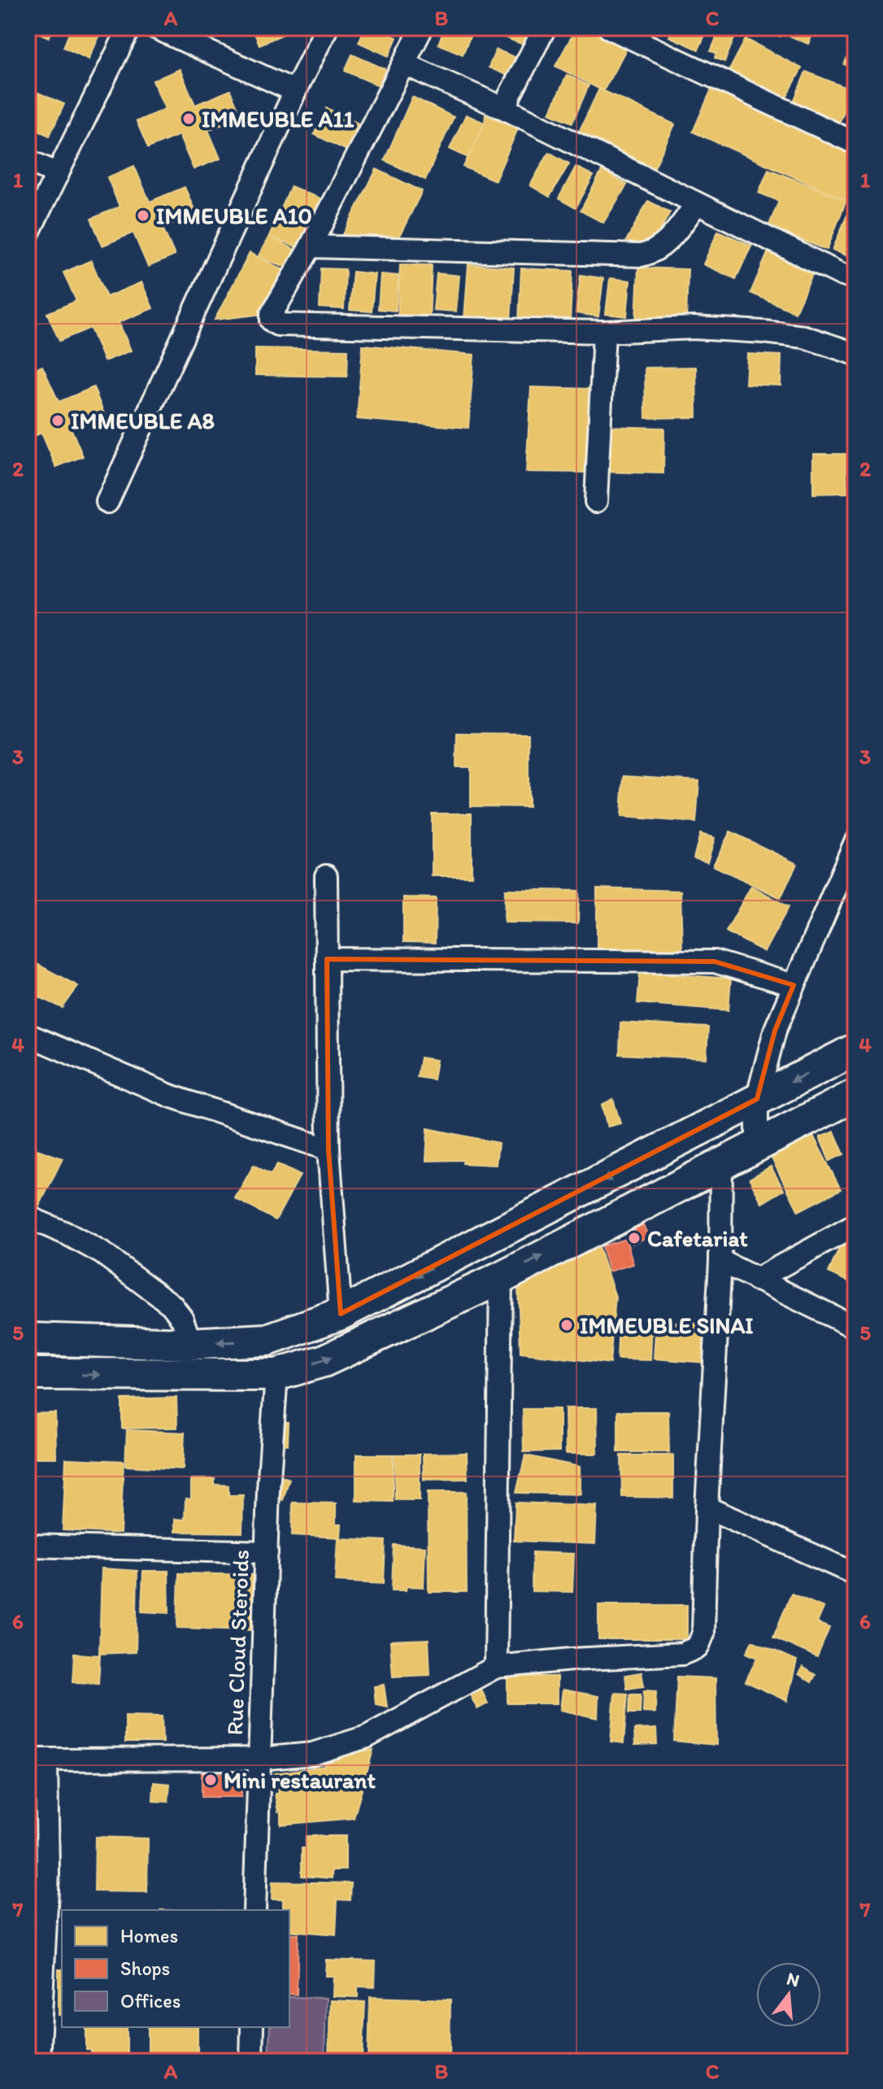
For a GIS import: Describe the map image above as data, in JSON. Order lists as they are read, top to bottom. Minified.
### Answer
{"streets":{"street":["Rue Cloud Steroids"]},"places":["IMMEUBLE A11","IMMEUBLE A10","IMMEUBLE A8","Cafetariat","IMMEUBLE SINAI","Mini restaurant"],"legend":["Homes","Shops","Offices"],"north":"top","grid":{"columns":["A","B","C"],"rows":["1","2","3","4","5","6","7"]}}
